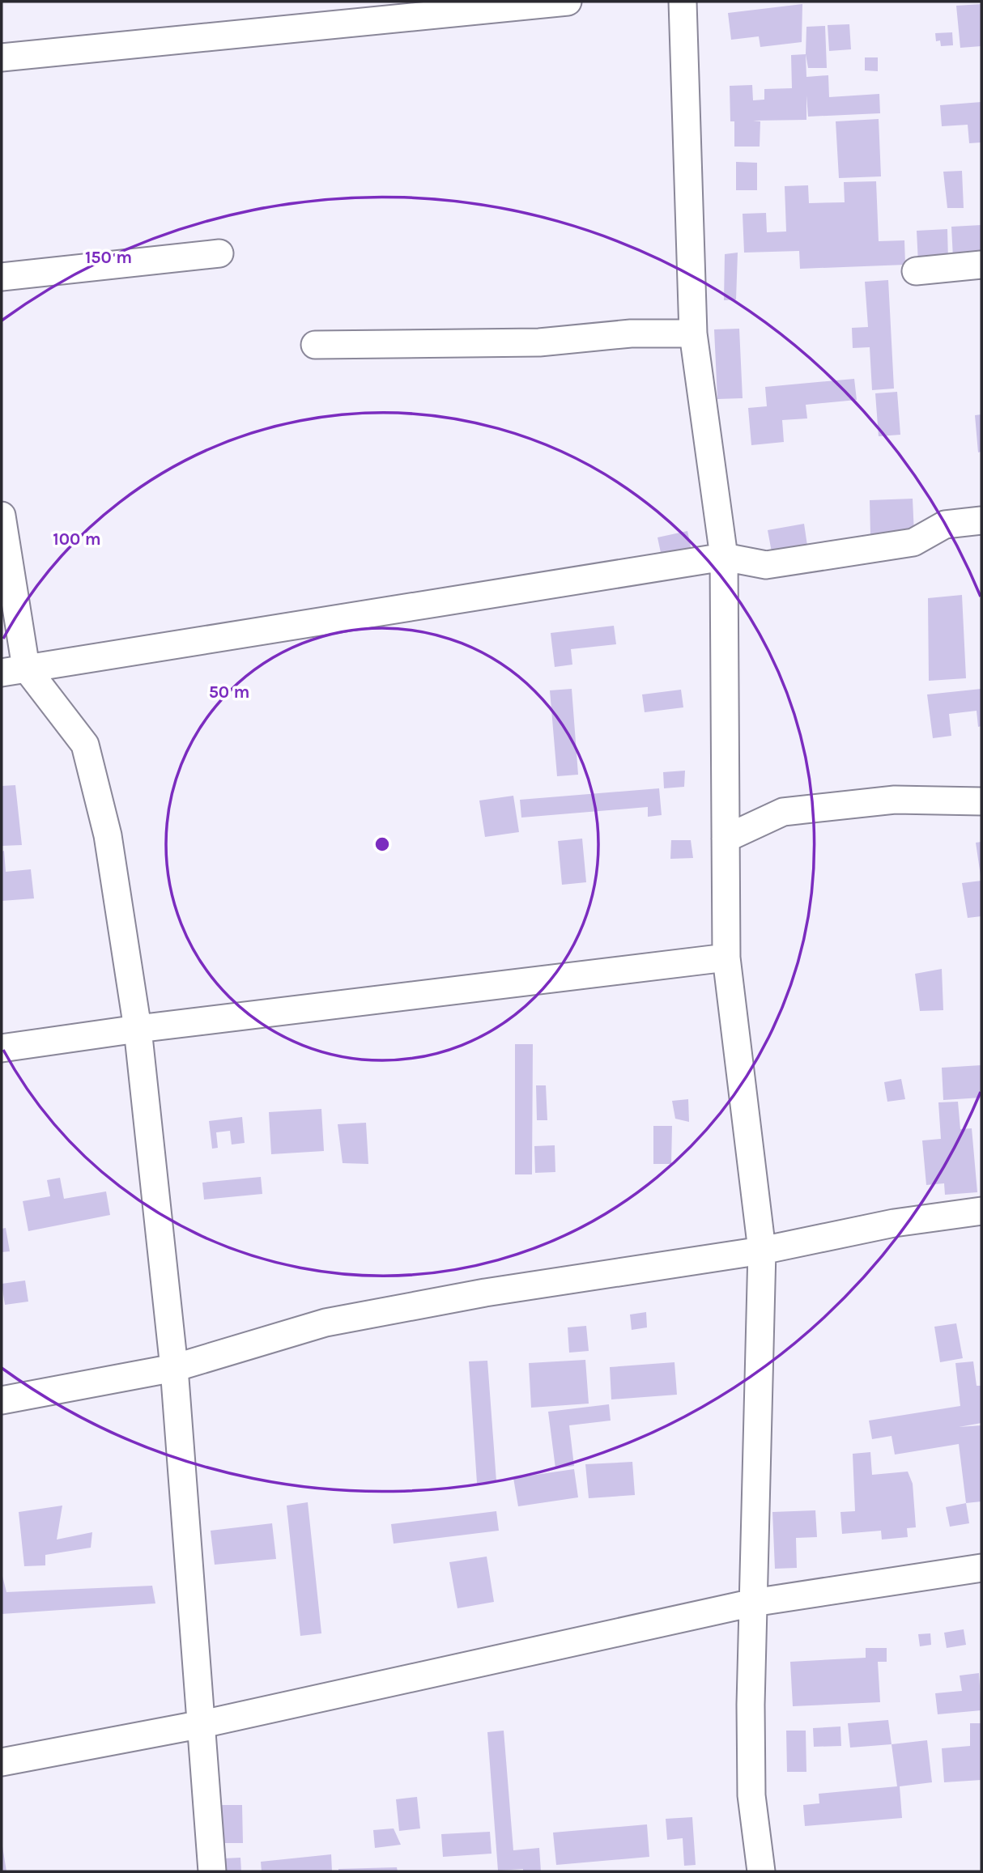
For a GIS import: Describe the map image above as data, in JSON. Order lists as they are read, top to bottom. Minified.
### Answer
{"rings":["150 m","100 m","50 m"]}
